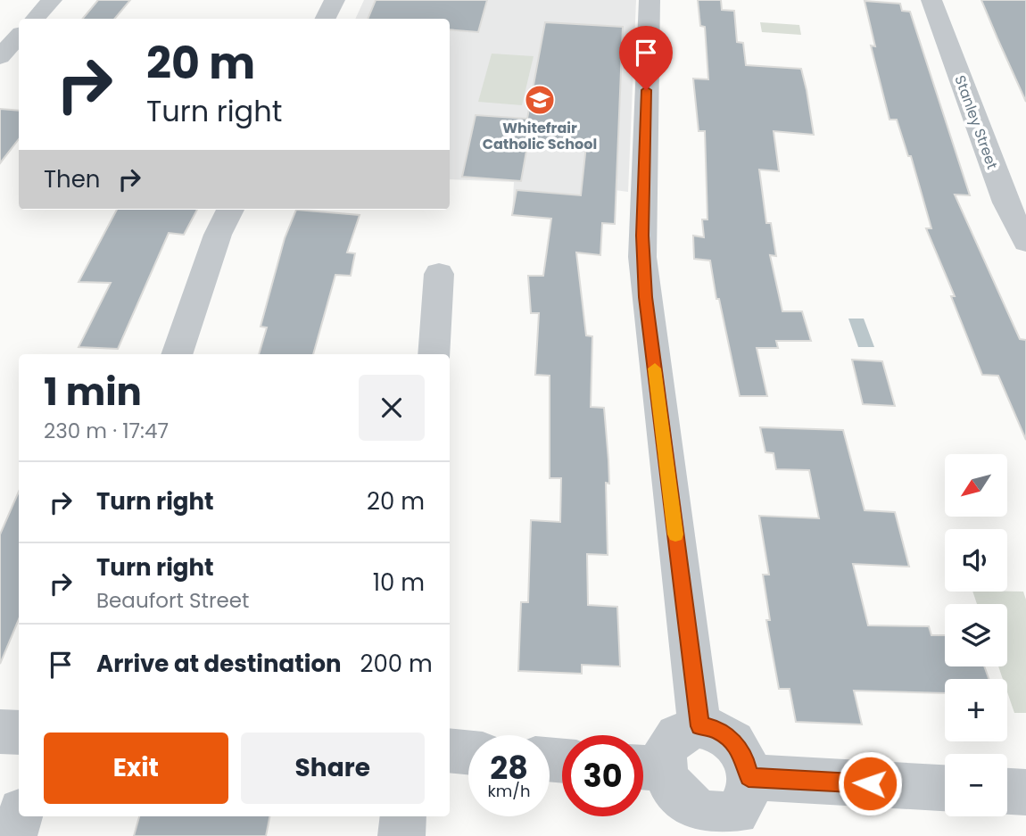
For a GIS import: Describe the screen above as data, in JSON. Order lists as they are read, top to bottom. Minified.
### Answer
{"streets":{"street":["Stanley Street"]},"places":{"school or university":["Whitefrair Catholic School"]},"north":"bottom left","page":{"turn":["20 m","Turn right"],"then":"Then","heading":["1 min","230 m · 17:47"],"map_buttons":["+","−"],"list":[{"name":"Turn right","value":"20 m"},{"name":"Turn right","note":"Beaufort Street","value":"10 m"},{"name":"Arrive at destination","value":"200 m"}],"buttons":["Exit","Share"],"speed":"28 km/h","limit":"30"}}
